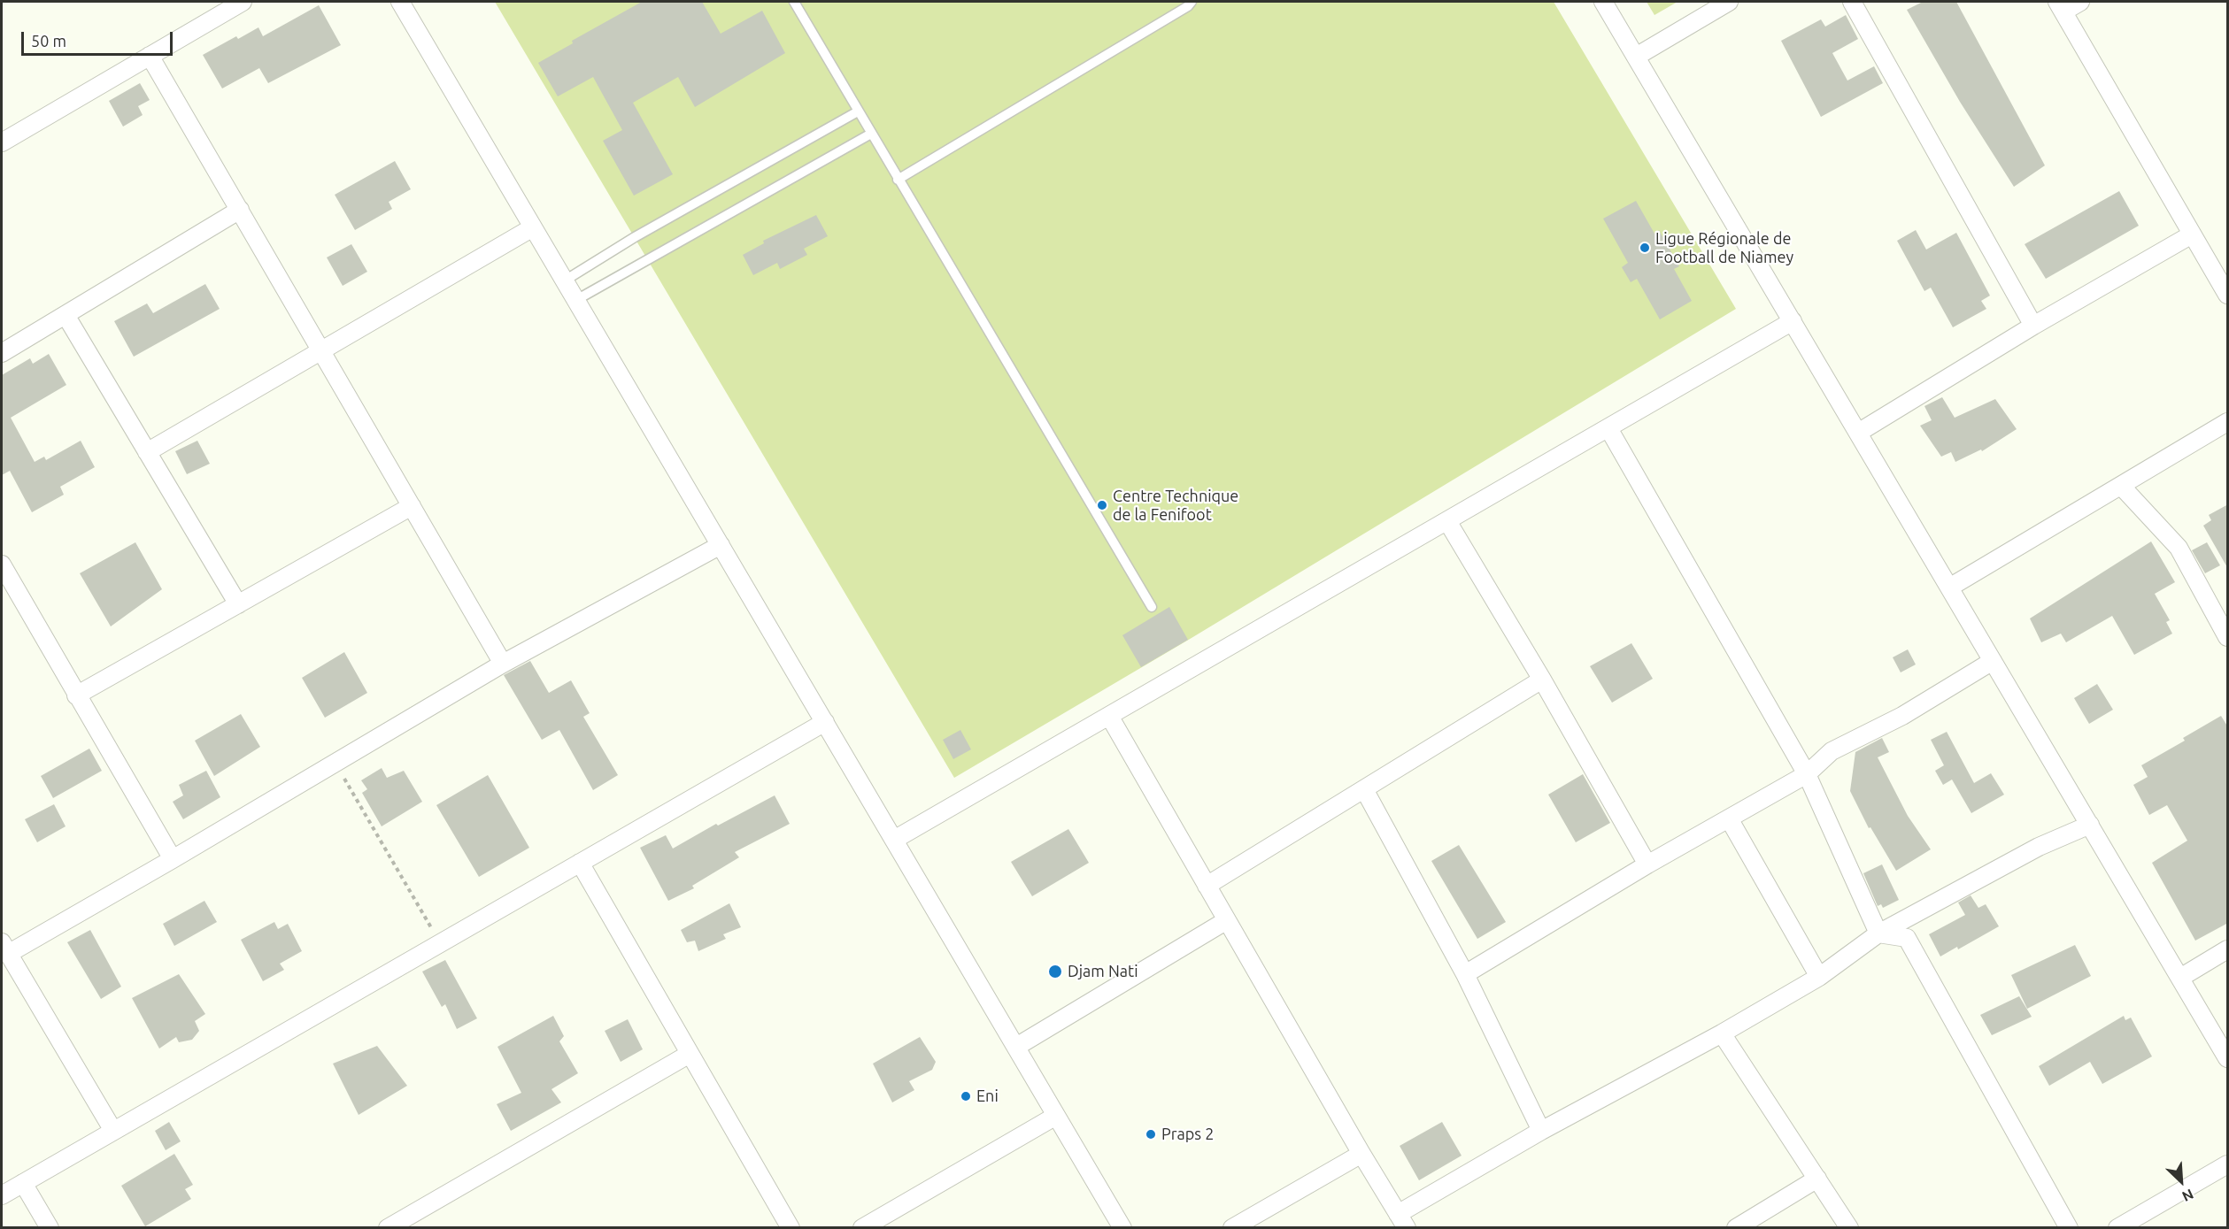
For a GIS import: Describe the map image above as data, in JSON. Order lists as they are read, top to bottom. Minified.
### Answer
{"places":["Ligue Régionale de Football de Niamey","Centre Technique de la Fenifoot","Djam Nati","Eni","Praps 2"],"scale_bar":"50 m","north":"bottom right"}
